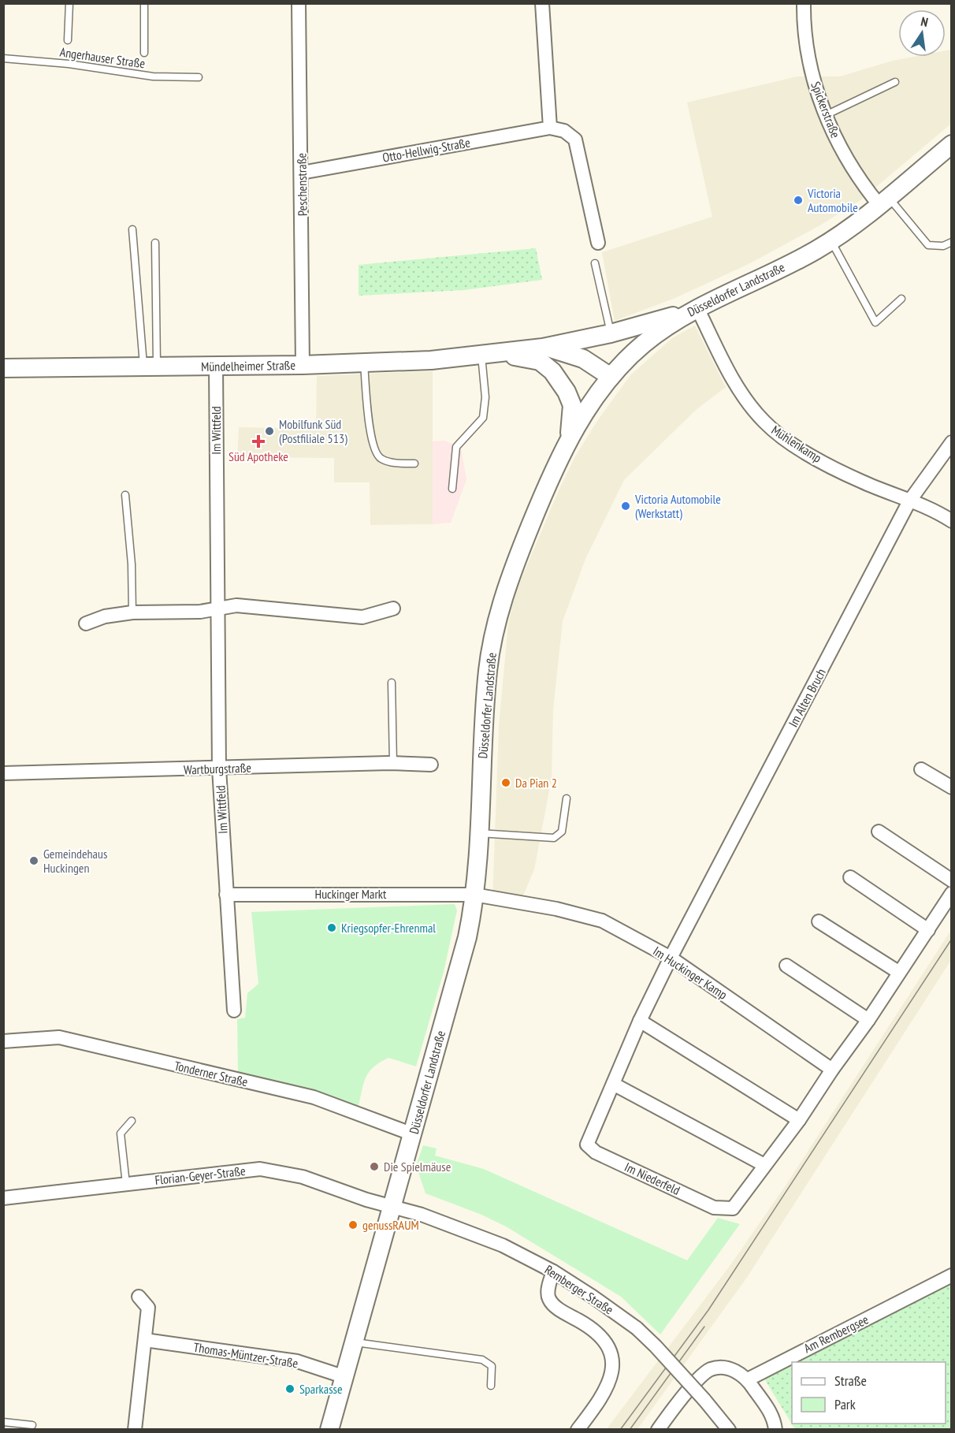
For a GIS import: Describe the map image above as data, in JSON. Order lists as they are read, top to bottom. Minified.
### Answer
{"streets":{"main road":["Düsseldorfer Landstraße","Mündelheimer Straße"],"street":["Spickerstraße","Otto-Hellwig-Straße","Peschenstraße","Im Wittfeld","Mühlenkamp","Im Alten Bruch","Wartburgstraße","Huckinger Markt","Im Huckinger Kamp","Tonderner Straße","Florian-Geyer-Straße","Im Niederfeld","Remberger Straße","Am Rembergsee","Thomas-Müntzer-Straße"],"lane":["Angerhauser Straße"]},"crossings":[["Spickerstraße","Düsseldorfer Landstraße"],["Otto-Hellwig-Straße","Peschenstraße"],["Peschenstraße","Mündelheimer Straße"],["Düsseldorfer Landstraße","Mündelheimer Straße"],["Düsseldorfer Landstraße","Mühlenkamp"],["Düsseldorfer Landstraße","Huckinger Markt"],["Düsseldorfer Landstraße","Im Huckinger Kamp"],["Düsseldorfer Landstraße","Tonderner Straße"],["Düsseldorfer Landstraße","Florian-Geyer-Straße"],["Düsseldorfer Landstraße","Remberger Straße"],["Düsseldorfer Landstraße","Thomas-Müntzer-Straße"],["Mündelheimer Straße","Im Wittfeld"],["Mündelheimer Straße","Mühlenkamp"],["Im Wittfeld","Wartburgstraße"],["Im Wittfeld","Huckinger Markt"],["Mühlenkamp","Im Alten Bruch"],["Im Alten Bruch","Im Huckinger Kamp"],["Im Alten Bruch","Im Niederfeld"],["Huckinger Markt","Im Huckinger Kamp"],["Im Huckinger Kamp","Im Niederfeld"],["Florian-Geyer-Straße","Remberger Straße"]],"places":{"other":["Victoria Automobile","Mobilfunk Süd (Postfiliale 513)","Victoria Automobile (Werkstatt)","Da Pian 2","Gemeindehaus Huckingen","Kriegsopfer-Ehrenmal","Die Spielmäuse","genussRAUM","Sparkasse"],"health":["Süd Apotheke"]},"legend":["Straße","Park"],"north":"top"}
